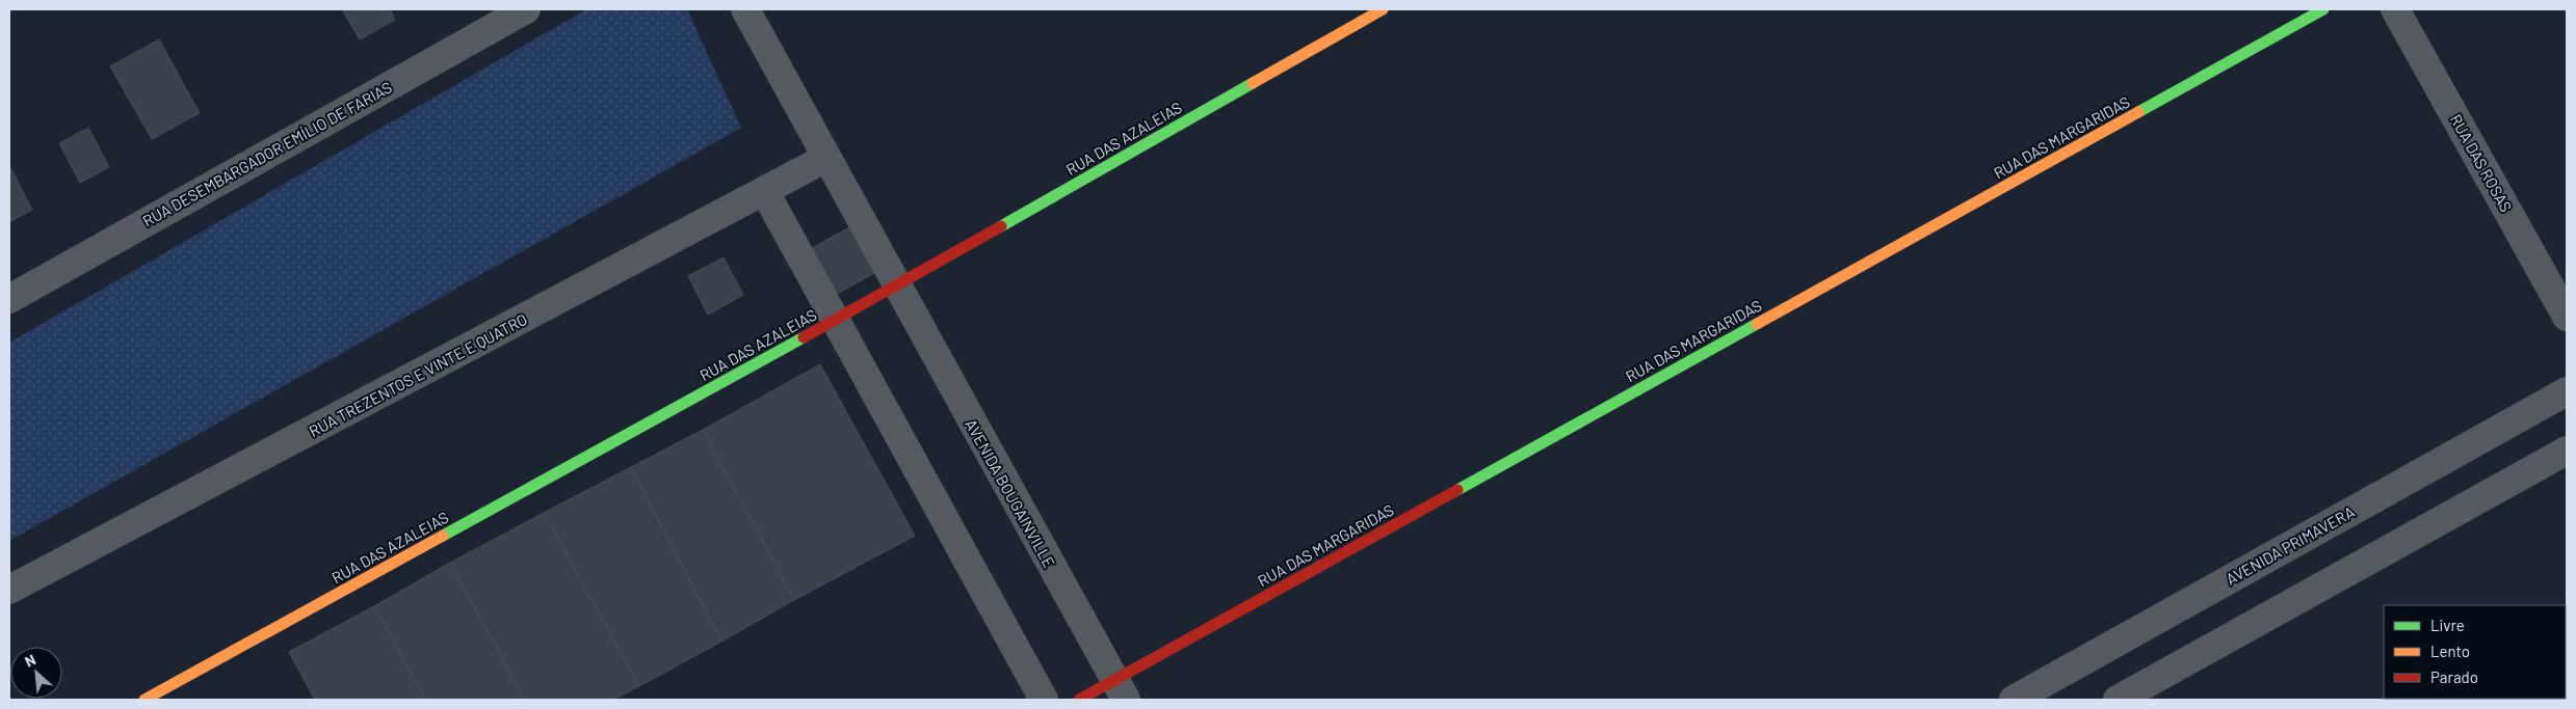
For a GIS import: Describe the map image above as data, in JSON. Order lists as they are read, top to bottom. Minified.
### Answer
{"streets":{"street":["RUA DAS MARGARIDAS","RUA DAS AZALEIAS","RUA DESEMBARGADOR EMÍLIO DE FARIAS","RUA DAS ROSAS","RUA TREZENTOS E VINTE E QUATRO","AVENIDA BOUGAINVILLE","AVENIDA PRIMAVERA"]},"crossings":[["RUA DAS MARGARIDAS","AVENIDA BOUGAINVILLE"],["RUA DAS AZALEIAS","AVENIDA BOUGAINVILLE"],["RUA TREZENTOS E VINTE E QUATRO","AVENIDA BOUGAINVILLE"]],"legend":["Livre","Lento","Parado"],"north":"top left"}
